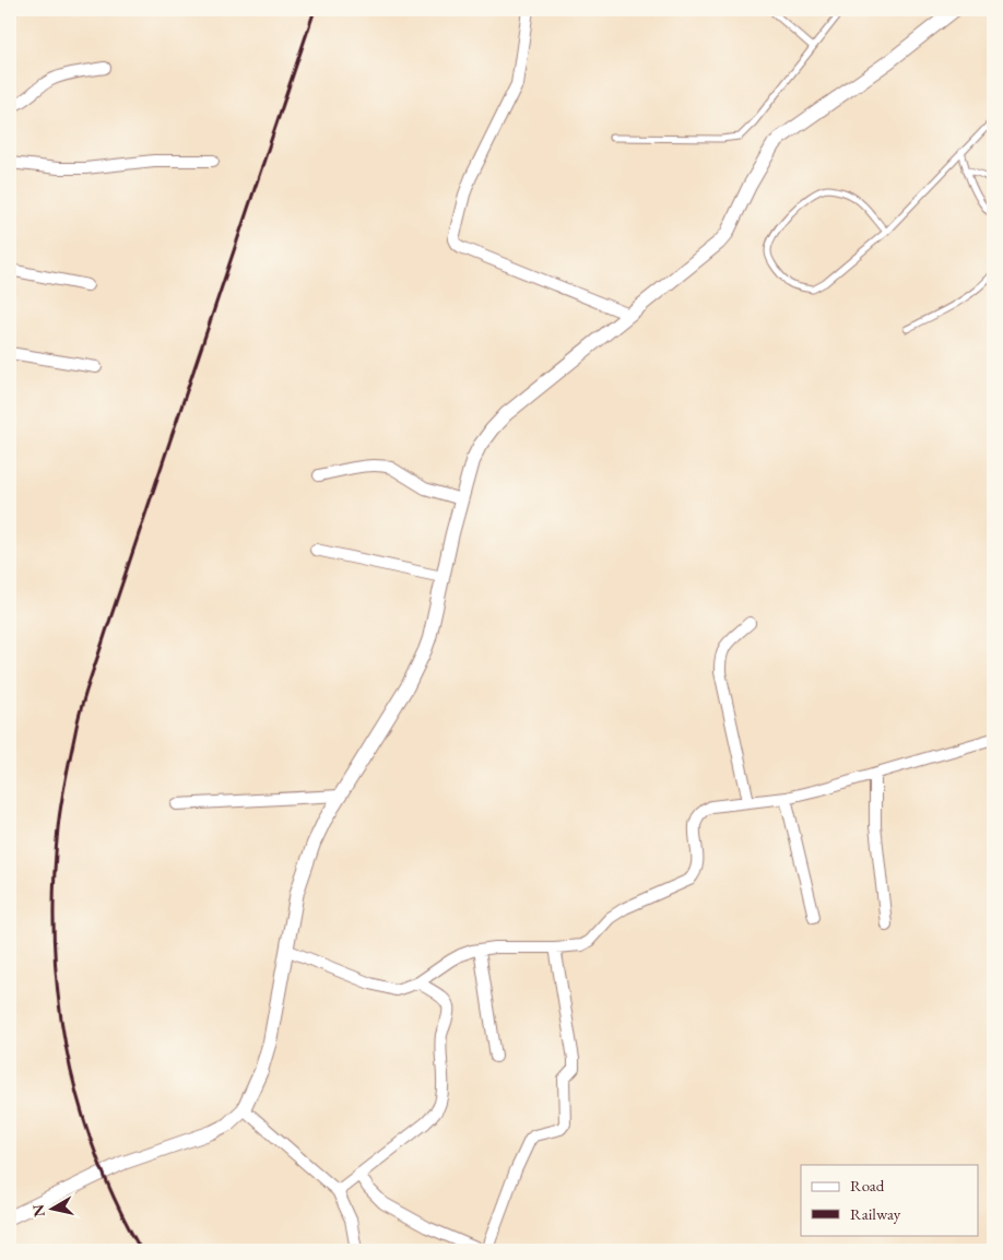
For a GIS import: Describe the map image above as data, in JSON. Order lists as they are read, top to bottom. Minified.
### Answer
{"legend":["Road","Railway"],"north":"left"}
